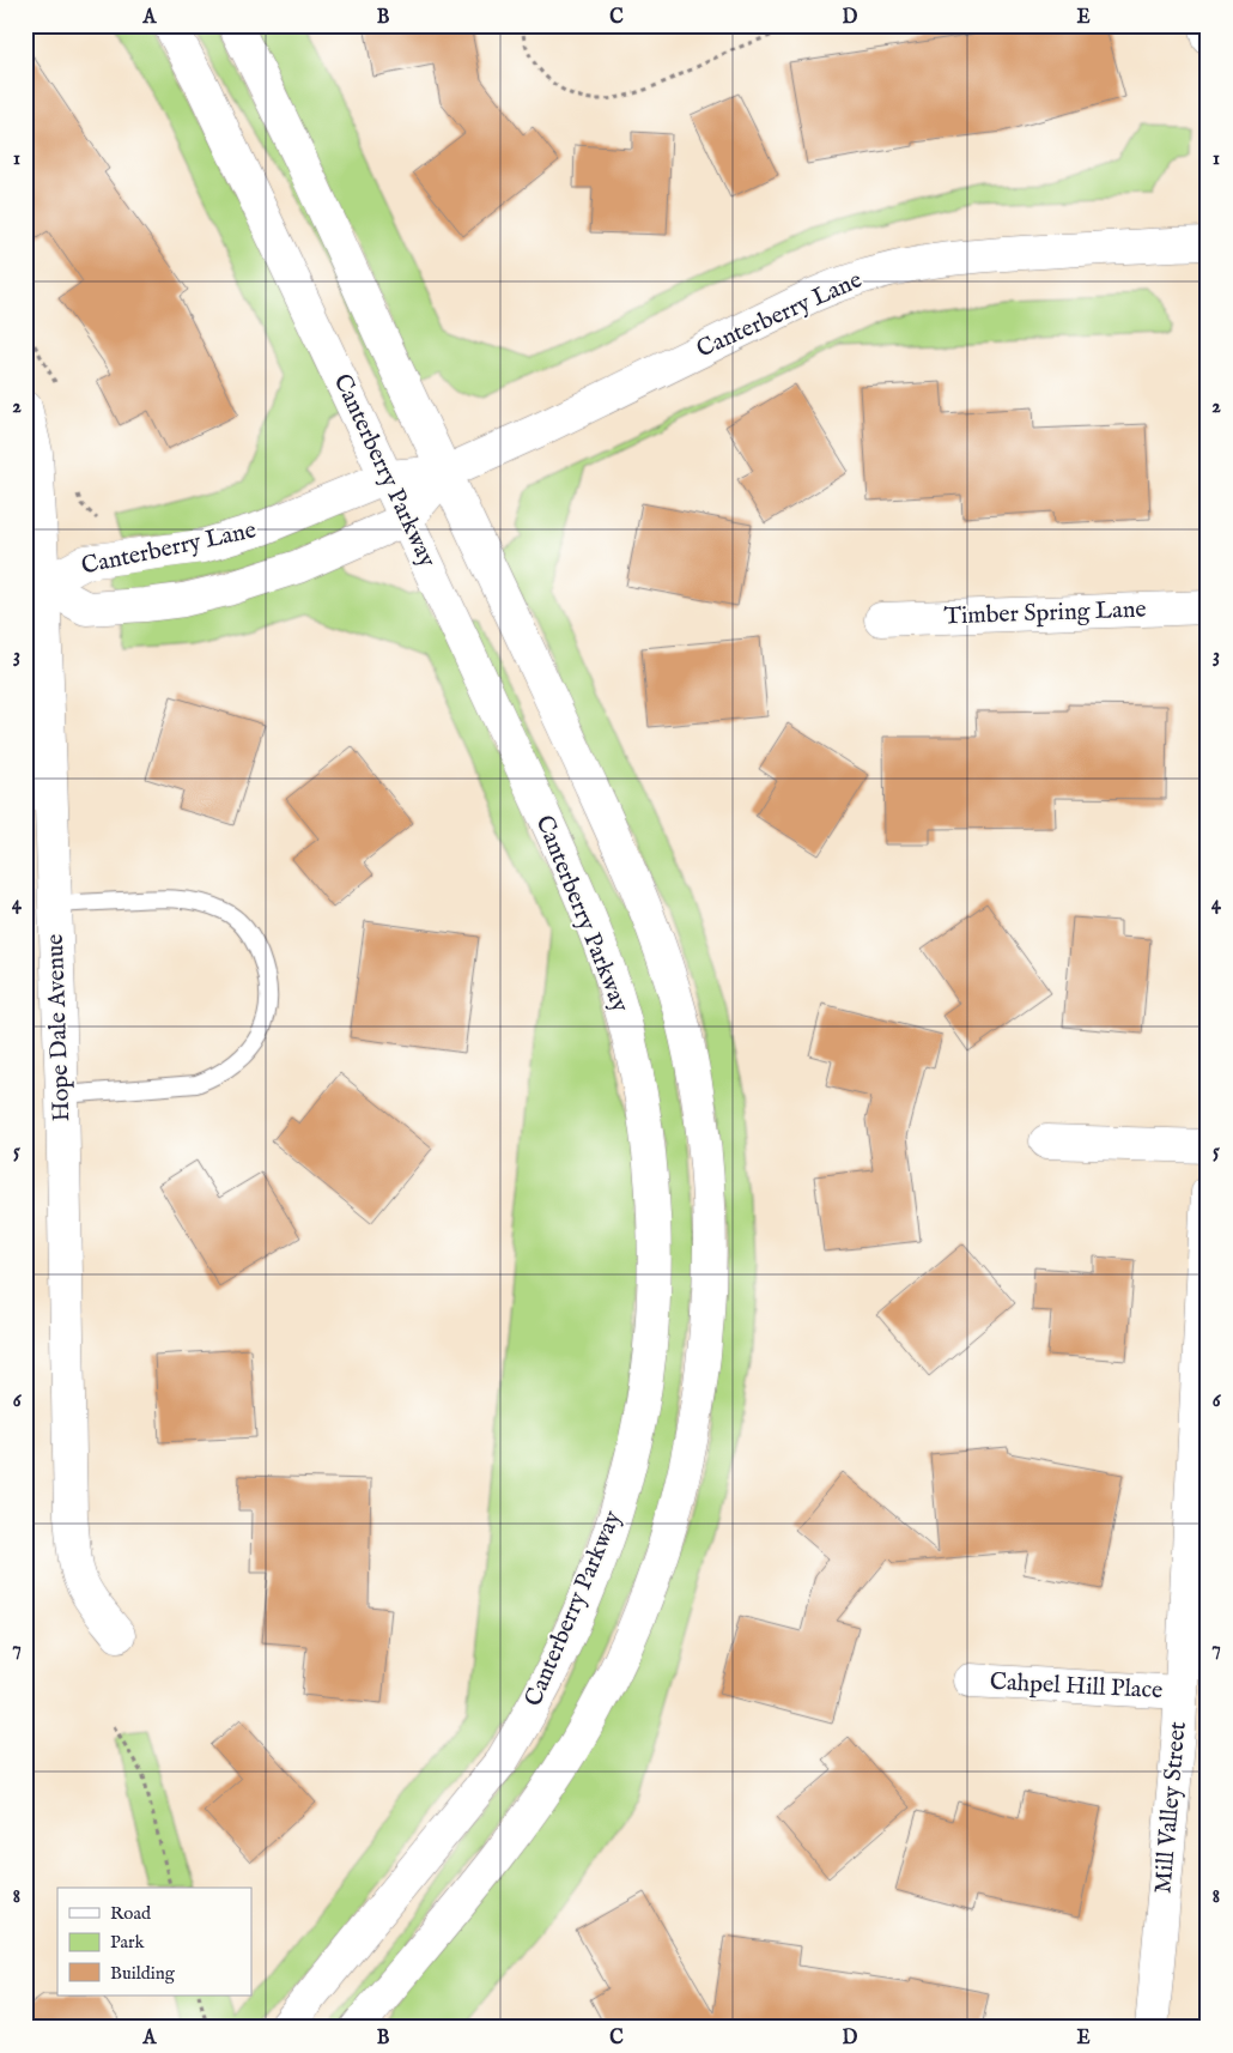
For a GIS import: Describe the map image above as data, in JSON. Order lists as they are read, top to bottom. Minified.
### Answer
{"streets":{"street":["Canterberry Lane","Canterberry Parkway","Timber Spring Lane","Hope Dale Avenue","Cahpel Hill Place","Mill Valley Street"]},"crossings":[["Canterberry Lane","Canterberry Parkway"],["Canterberry Lane","Hope Dale Avenue"],["Cahpel Hill Place","Mill Valley Street"]],"legend":["Road","Park","Building"],"grid":{"columns":["A","B","C","D","E"],"rows":["1","2","3","4","5","6","7","8"]}}
